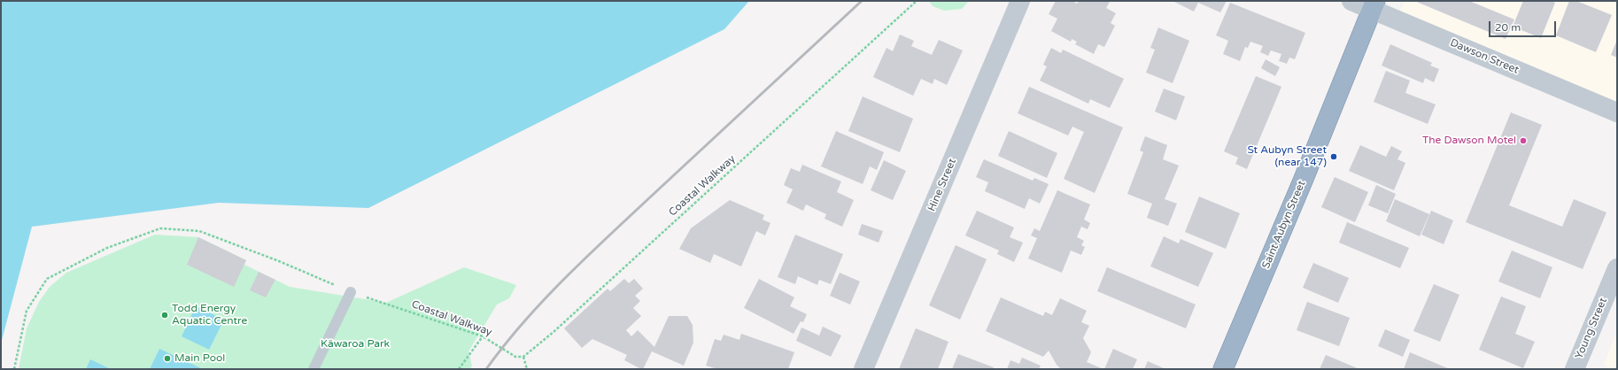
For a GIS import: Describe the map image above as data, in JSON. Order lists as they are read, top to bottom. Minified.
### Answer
{"streets":{"highway":["Saint Aubyn Street"],"street":["Dawson Street","Hine Street","Young Street"],"path":["Coastal Walkway"]},"crossings":[["Dawson Street","Saint Aubyn Street"]],"parks":["Kāwaroa Park"],"places":["The Dawson Motel","St Aubyn Street (near 147)","Todd Energy Aquatic Centre","Main Pool"],"scale_bar":"20 m"}
